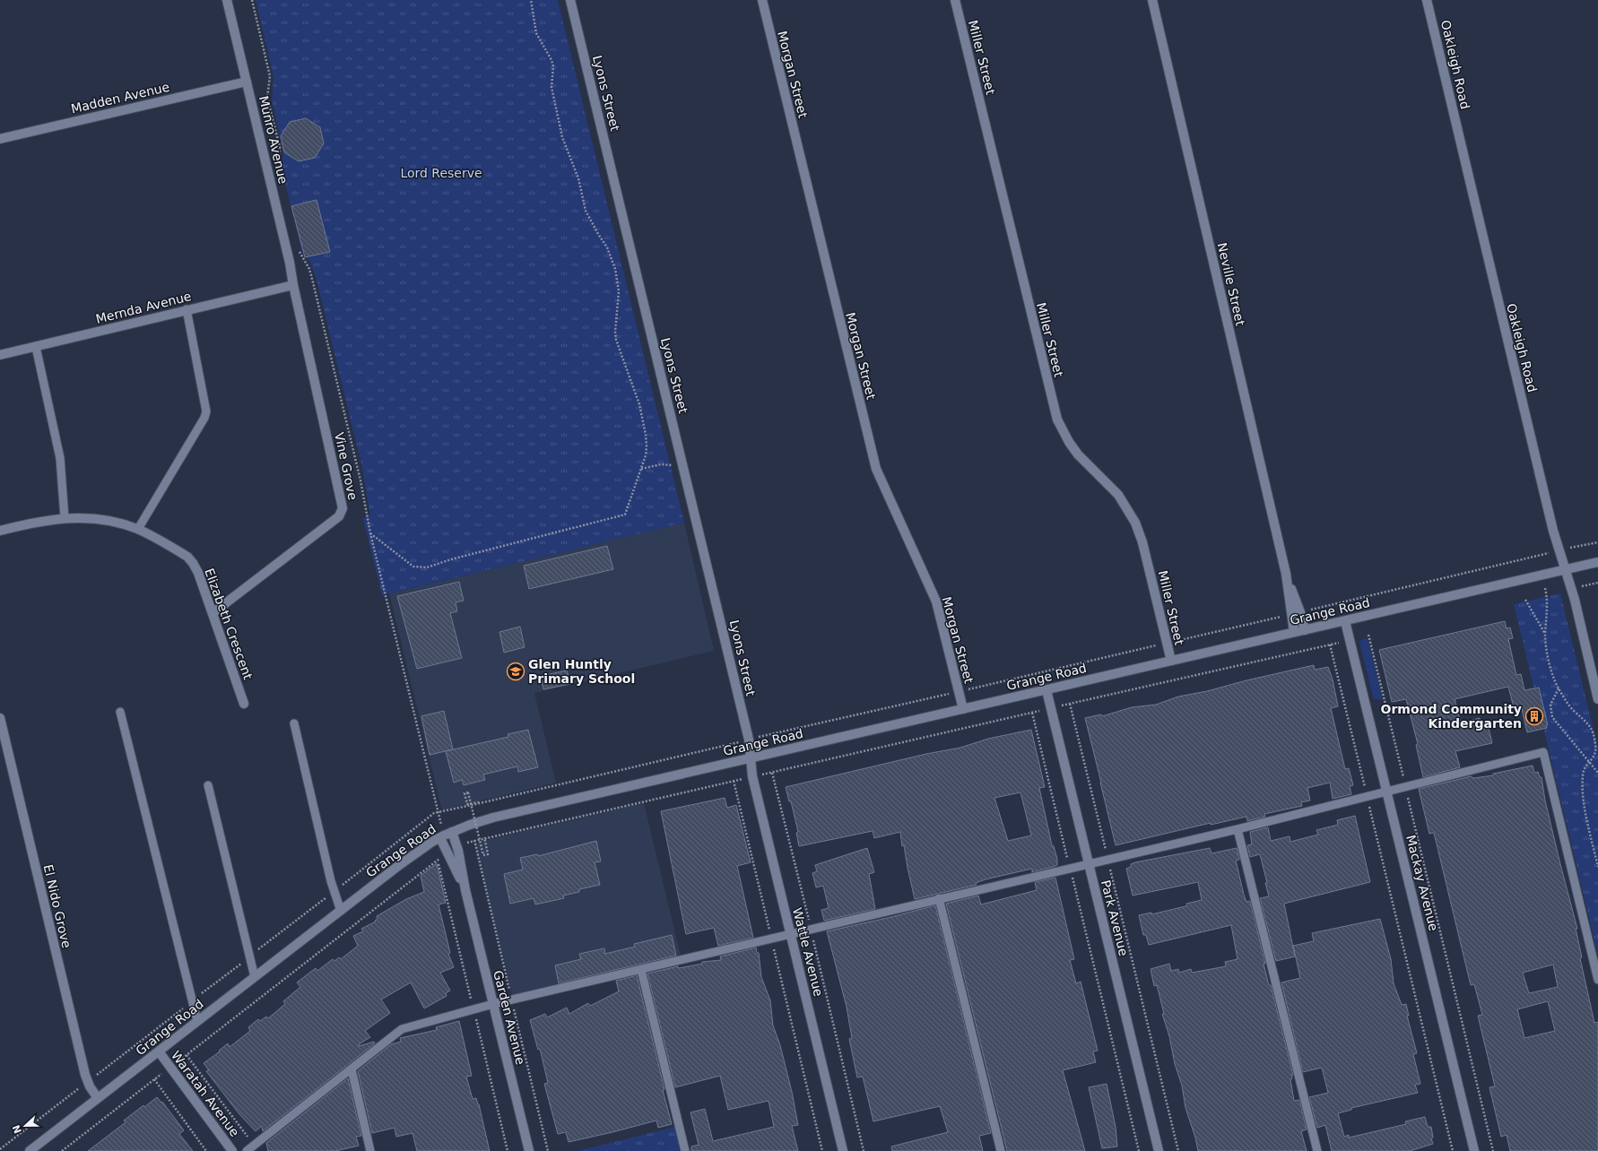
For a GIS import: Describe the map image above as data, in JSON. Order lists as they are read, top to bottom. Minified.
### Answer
{"streets":{"street":["Miller Street","Oakleigh Road","Morgan Street","Lyons Street","Madden Avenue","Munro Avenue","Neville Street","Mernda Avenue","Vine Grove","Grange Road","Elizabeth Crescent","Mackay Avenue","El Nido Grove","Park Avenue","Wattle Avenue","Garden Avenue","Waratah Avenue"]},"crossings":[["Miller Street","Grange Road"],["Oakleigh Road","Grange Road"],["Morgan Street","Grange Road"],["Lyons Street","Grange Road"],["Lyons Street","Wattle Avenue"],["Madden Avenue","Munro Avenue"],["Munro Avenue","Mernda Avenue"],["Munro Avenue","Vine Grove"],["Neville Street","Grange Road"],["Mernda Avenue","Vine Grove"],["Vine Grove","Elizabeth Crescent"],["Grange Road","Mackay Avenue"],["Grange Road","El Nido Grove"],["Grange Road","Park Avenue"],["Grange Road","Wattle Avenue"],["Grange Road","Garden Avenue"],["Grange Road","Waratah Avenue"]],"parks":["Lord Reserve"],"places":{"school or university":["Glen Huntly Primary School"],"building":["Ormond Community Kindergarten"]},"north":"left"}
